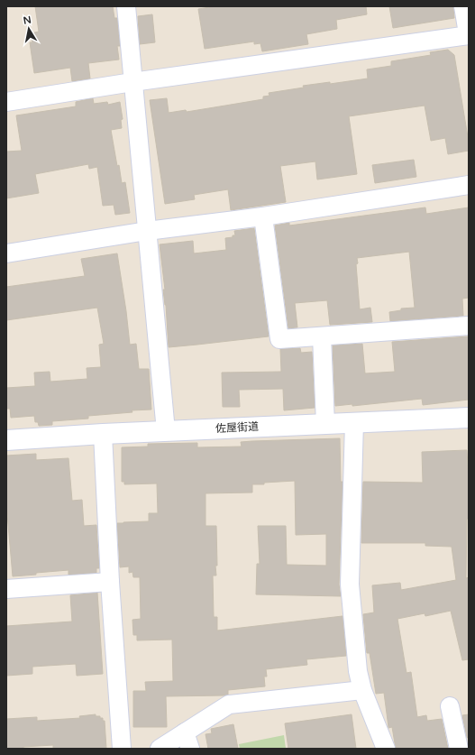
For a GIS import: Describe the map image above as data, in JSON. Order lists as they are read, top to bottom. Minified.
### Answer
{"streets":{"street":["佐屋街道"]},"north":"top"}
